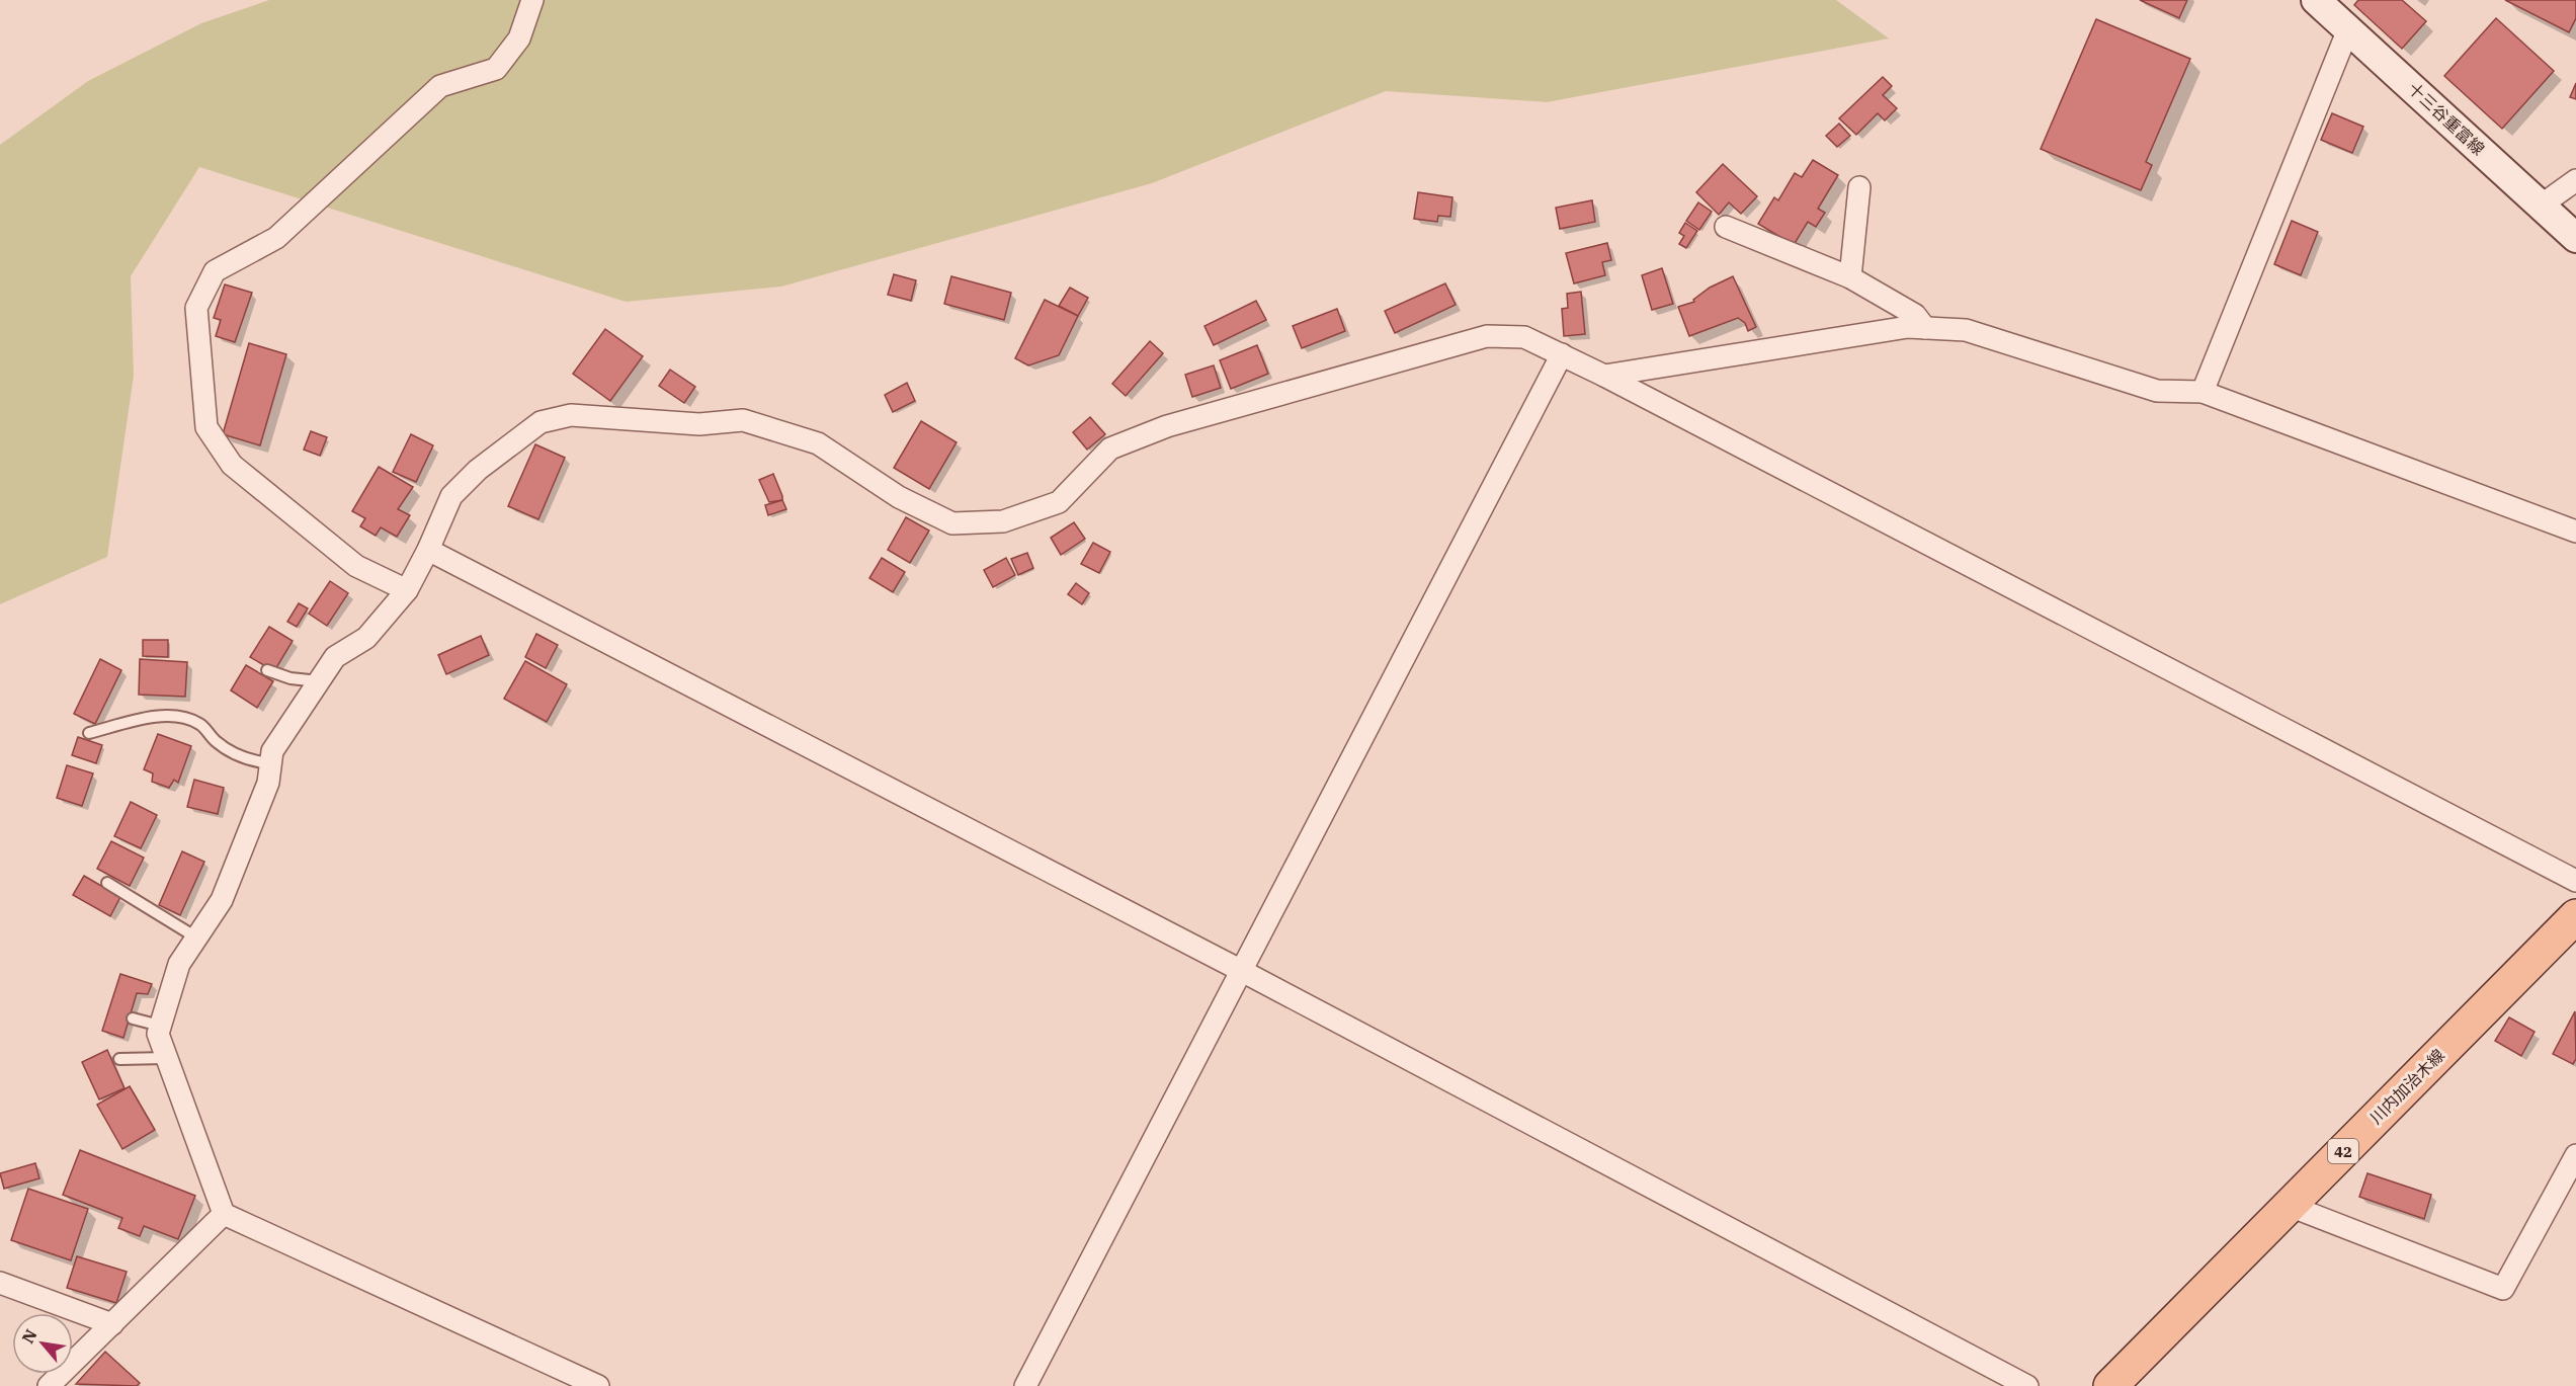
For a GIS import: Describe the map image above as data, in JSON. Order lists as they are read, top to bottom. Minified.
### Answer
{"streets":{"main road":["十三谷重富線","川内加治木線","42"]},"north":"top left"}
